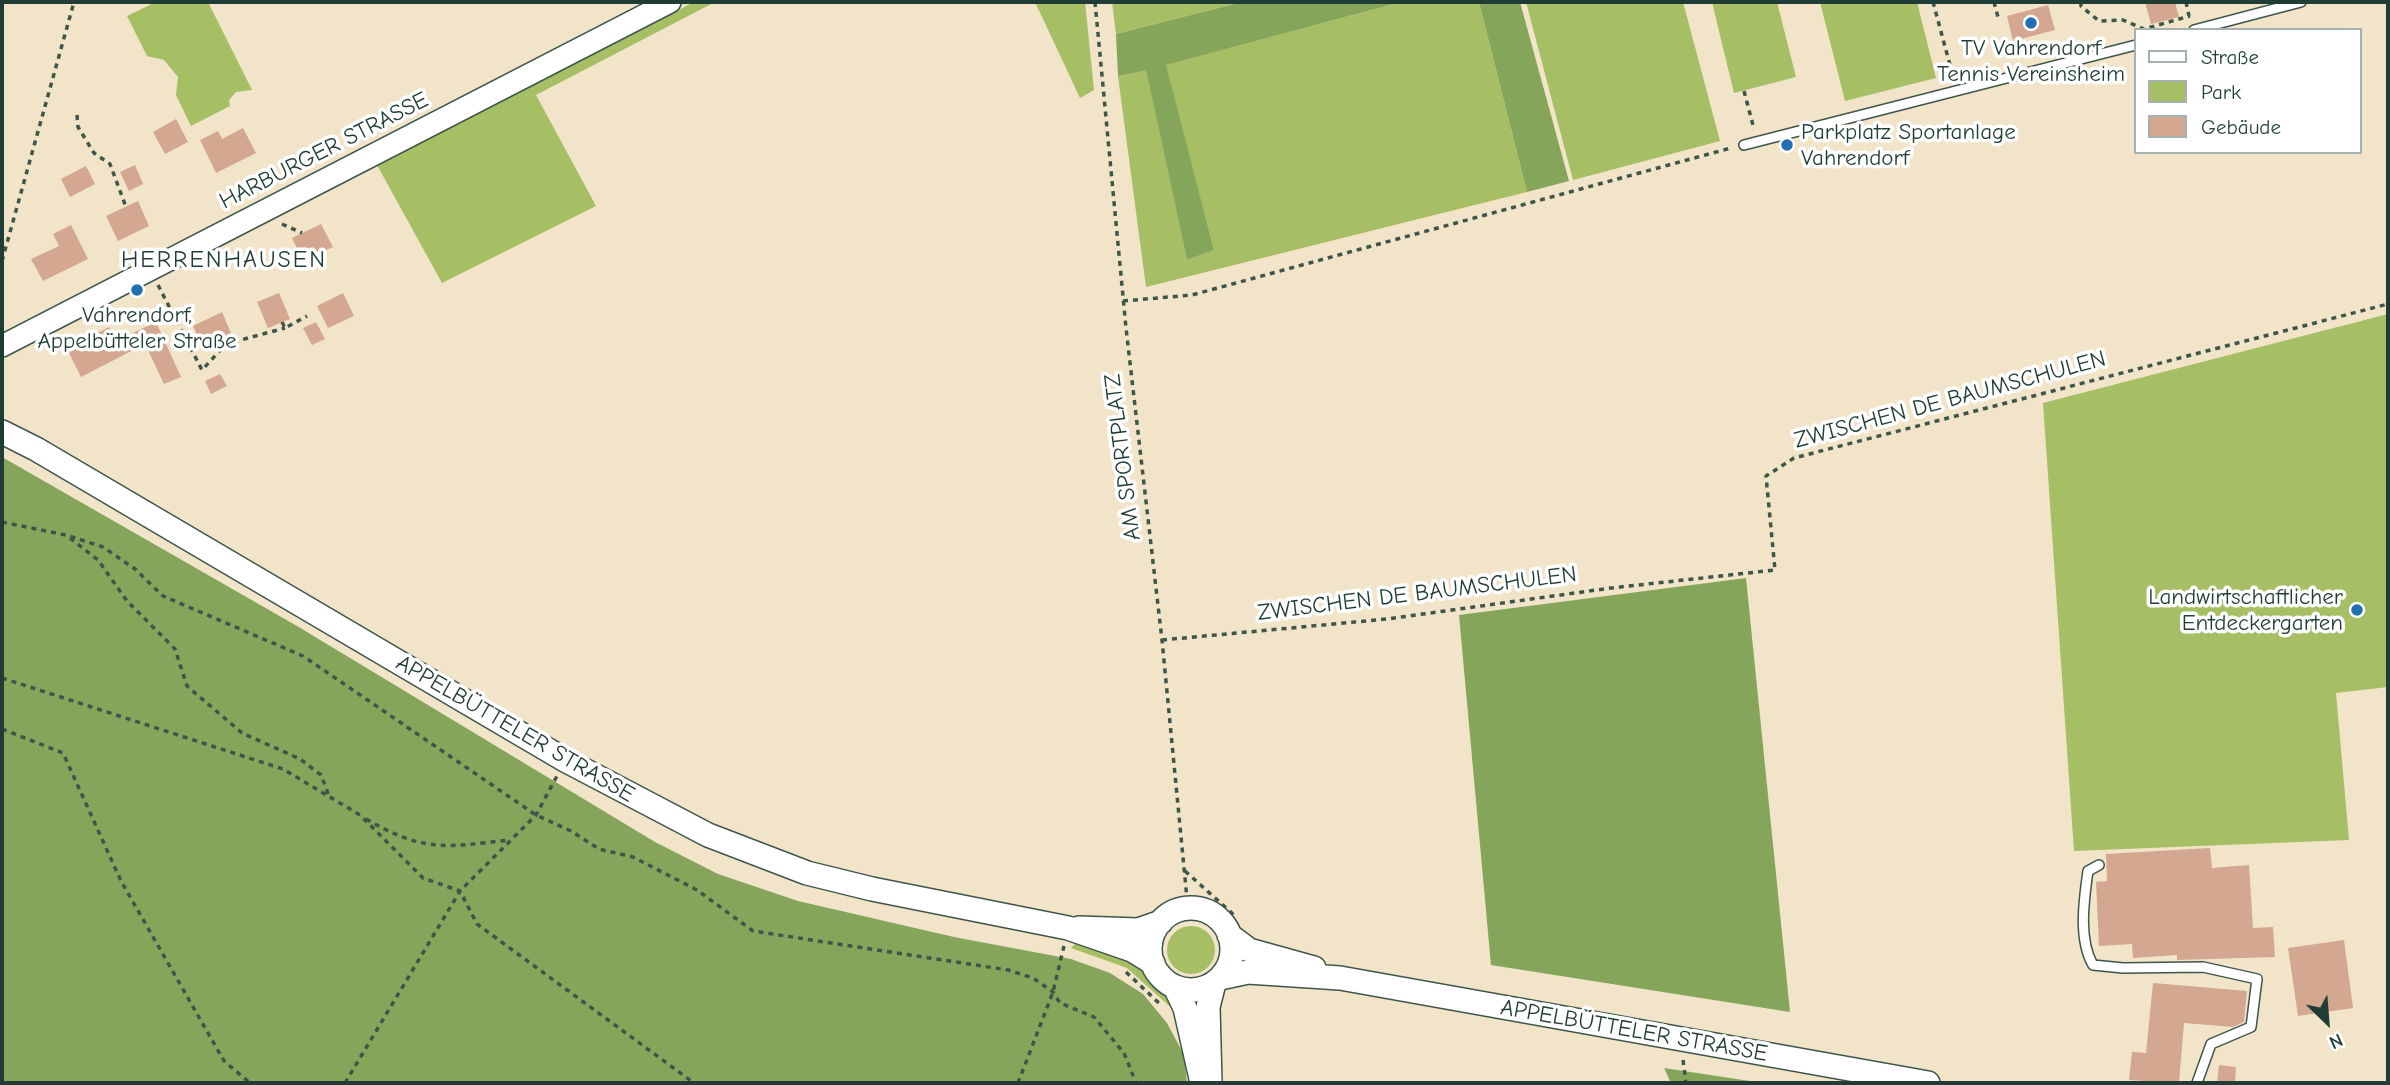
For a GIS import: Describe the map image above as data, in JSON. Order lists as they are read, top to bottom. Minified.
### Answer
{"streets":{"main road":["APPELBÜTTELER STRASSE"],"street":["HARBURGER STRASSE"],"path":["ZWISCHEN DE BAUMSCHULEN","AM SPORTPLATZ"]},"crossings":[["ZWISCHEN DE BAUMSCHULEN","AM SPORTPLATZ"],["AM SPORTPLATZ","APPELBÜTTELER STRASSE"]],"districts":["HERRENHAUSEN"],"places":["TV Vahrendorf Tennis Vereinsheim","Parkplatz Sportanlage Vahrendorf","Vahrendorf, Appelbütteler Straße","Landwirtschaftlicher Entdeckergarten"],"legend":["Straße","Park","Gebäude"],"north":"bottom right"}
